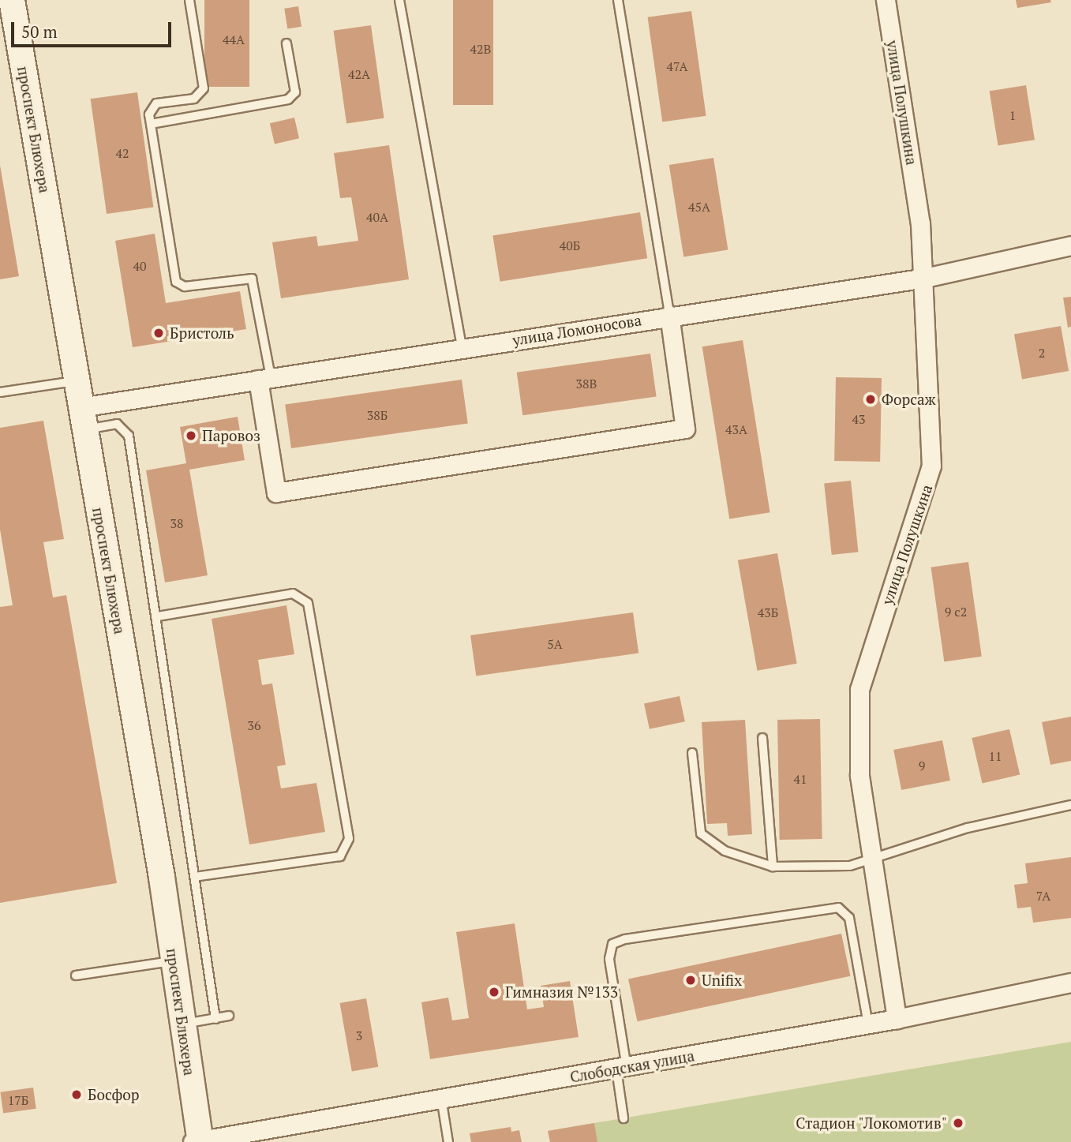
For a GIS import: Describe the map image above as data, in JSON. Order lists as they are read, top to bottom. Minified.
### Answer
{"streets":{"main road":["проспект Блюхера"],"street":["улица Полушкина","улица Ломоносова","Слободская улица"]},"crossings":[["улица Полушкина","улица Ломоносова"],["улица Полушкина","Слободская улица"],["проспект Блюхера","улица Ломоносова"],["проспект Блюхера","Слободская улица"]],"places":["Бристоль","Форсаж","Паровоз","Unifix","Гимназия №133","Босфор","Стадион \"Локомотив\""],"house_numbers":["44А","42В","47А","42А","1","42","45А","40А","40Б","40","2","38В","38Б","43","43А","38","9 с2","43Б","5А","36","11","9","41","7А","3","17Б"],"scale_bar":"50 m"}
